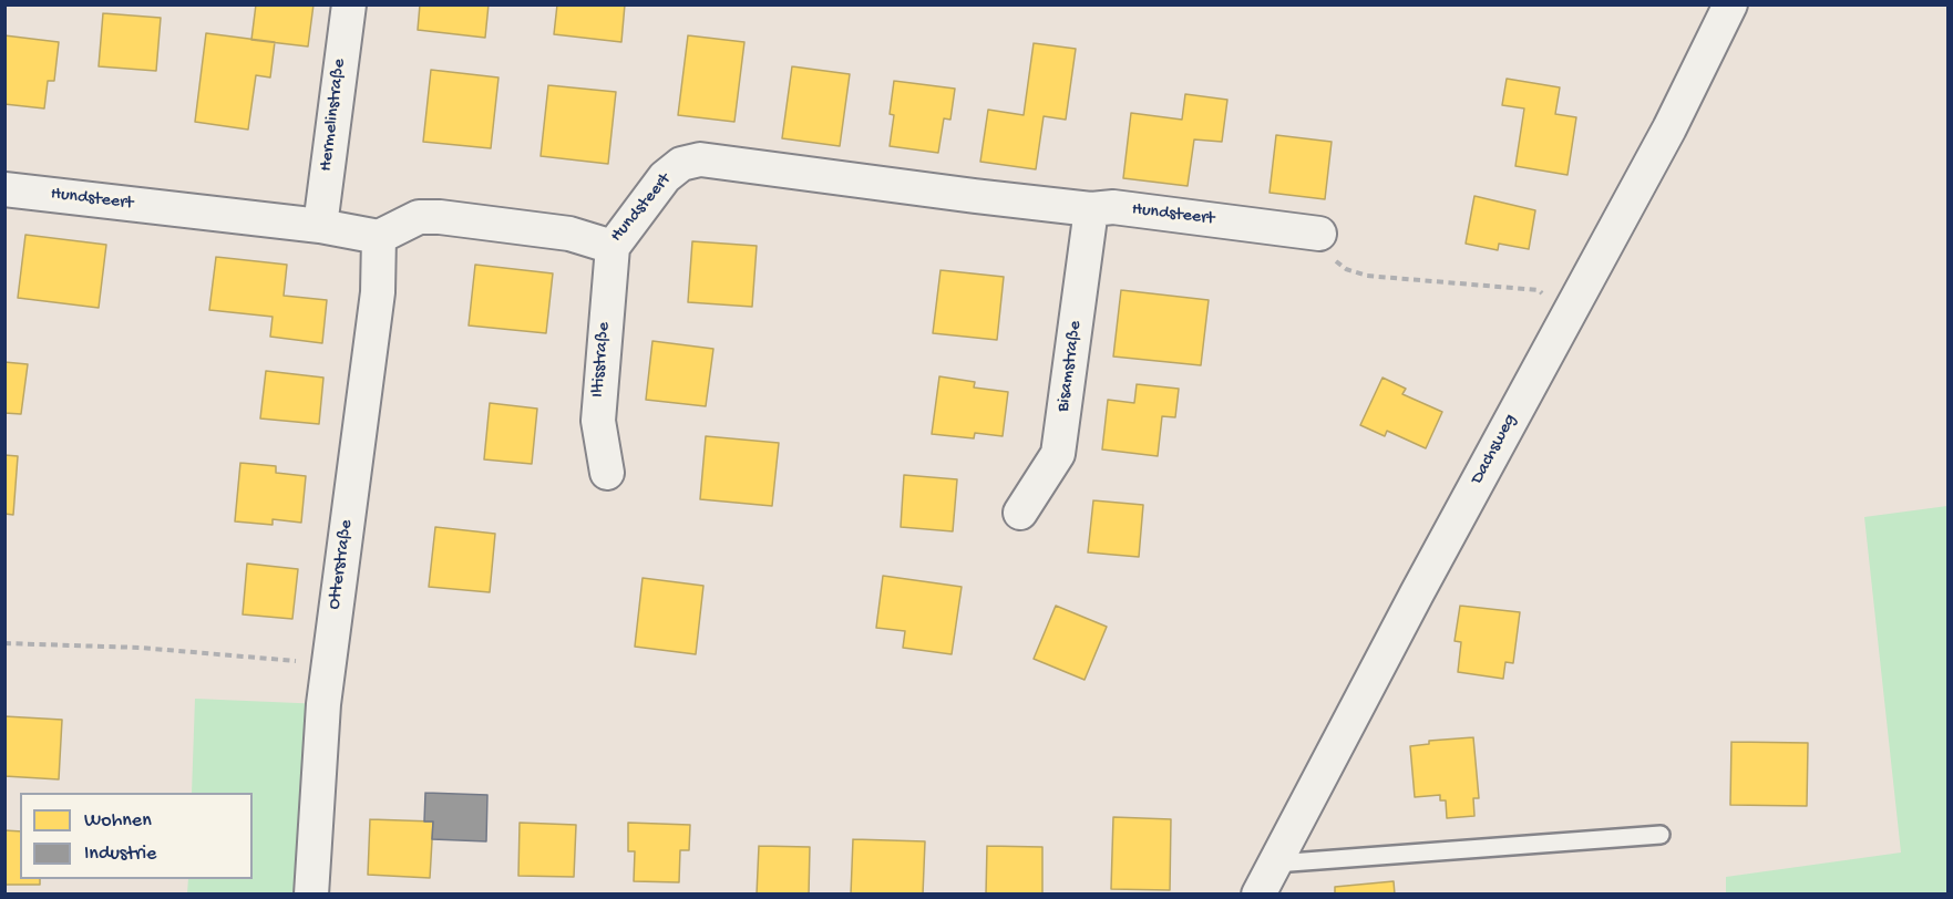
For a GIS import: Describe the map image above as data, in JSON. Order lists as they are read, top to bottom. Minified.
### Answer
{"streets":{"street":["Hermelinstraße","Hundsteert","Iltisstraße","Bisamstraße","Dachsweg","Otterstraße"]},"crossings":[["Hermelinstraße","Hundsteert"],["Hundsteert","Iltisstraße"],["Hundsteert","Bisamstraße"],["Hundsteert","Otterstraße"]],"legend":["Wohnen","Industrie"]}
